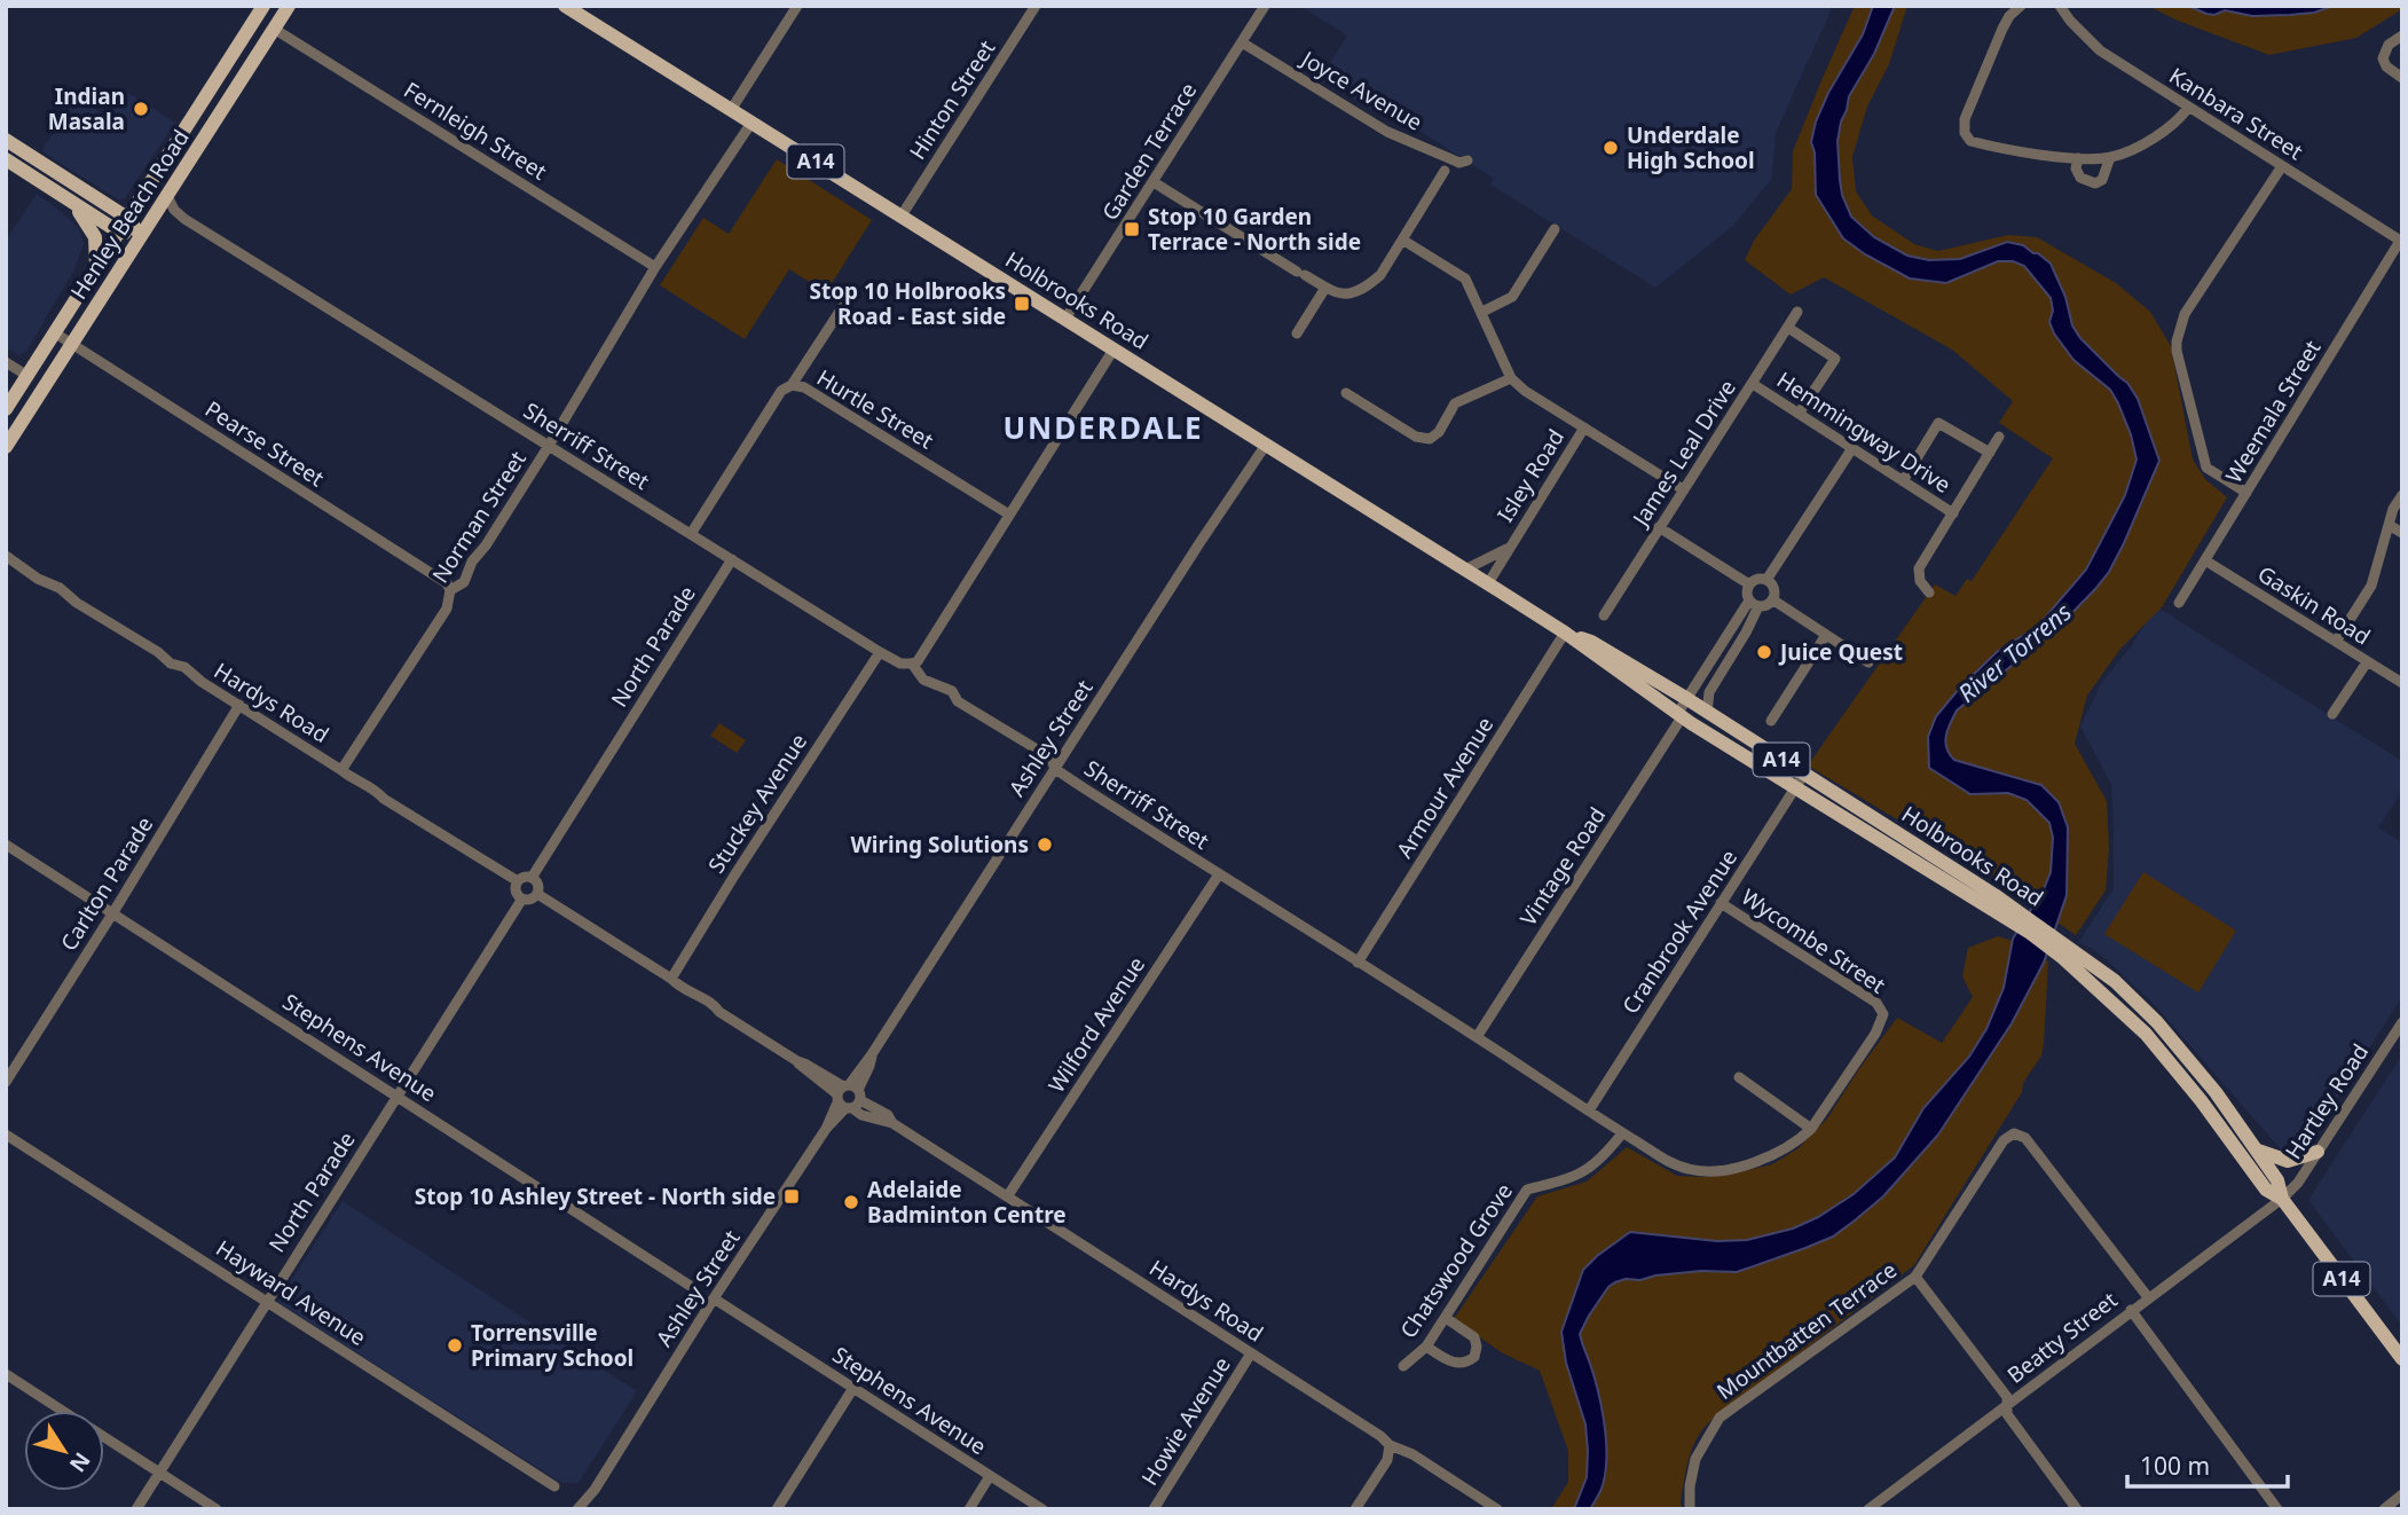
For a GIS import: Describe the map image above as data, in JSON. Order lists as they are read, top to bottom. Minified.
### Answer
{"streets":{"main road":["A14","Henley Beach Road","Holbrooks Road"],"street":["Joyce Avenue","Hinton Street","Kanbara Street","Fernleigh Street","Garden Terrace","Hurtle Street","Weemala Street","Hemmingway Drive","Pearse Street","Sherriff Street","James Leal Drive","Isley Road","Norman Street","Gaskin Road","North Parade","Hardys Road","Ashley Street","Armour Avenue","Stuckey Avenue","Vintage Road","Carlton Parade","Cranbrook Avenue","Wycombe Street","Wilford Avenue","Stephens Avenue","Hartley Road","Chatswood Grove","Hayward Avenue","Mountbatten Terrace","Beatty Street","Howie Avenue"]},"crossings":[["Joyce Avenue","Garden Terrace"],["Hinton Street","Holbrooks Road"],["Kanbara Street","Weemala Street"],["Fernleigh Street","Henley Beach Road"],["Fernleigh Street","Norman Street"],["Garden Terrace","Holbrooks Road"],["Henley Beach Road","Pearse Street"],["Henley Beach Road","Sherriff Street"],["Holbrooks Road","Isley Road"],["Holbrooks Road","Norman Street"],["Holbrooks Road","Ashley Street"],["Holbrooks Road","Armour Avenue"],["Holbrooks Road","Vintage Road"],["Holbrooks Road","Cranbrook Avenue"],["Holbrooks Road","Hartley Road"],["Holbrooks Road","Beatty Street"],["Hurtle Street","Sherriff Street"],["Weemala Street","Gaskin Road"],["Hemmingway Drive","James Leal Drive"],["Pearse Street","Norman Street"],["Sherriff Street","Norman Street"],["Sherriff Street","North Parade"],["Sherriff Street","Ashley Street"],["Sherriff Street","Armour Avenue"],["Sherriff Street","Stuckey Avenue"],["Sherriff Street","Vintage Road"],["Sherriff Street","Cranbrook Avenue"],["Sherriff Street","Wycombe Street"],["Sherriff Street","Wilford Avenue"],["Sherriff Street","Chatswood Grove"],["Norman Street","Hardys Road"],["North Parade","Hardys Road"],["North Parade","Stephens Avenue"],["North Parade","Hayward Avenue"],["Hardys Road","Ashley Street"],["Hardys Road","Stuckey Avenue"],["Hardys Road","Carlton Parade"],["Hardys Road","Wilford Avenue"],["Hardys Road","Howie Avenue"],["Ashley Street","Stephens Avenue"],["Carlton Parade","Stephens Avenue"],["Cranbrook Avenue","Wycombe Street"],["Hartley Road","Beatty Street"],["Mountbatten Terrace","Beatty Street"]],"districts":["UNDERDALE"],"water":["River Torrens"],"places":{"other":["Indian Masala","Underdale High School","Juice Quest","Wiring Solutions","Adelaide Badminton Centre","Torrensville Primary School"],"transit":["Stop 10 Garden Terrace - North side","Stop 10 Holbrooks Road - East side","Stop 10 Ashley Street - North side"]},"scale_bar":"100 m","north":"bottom right"}
